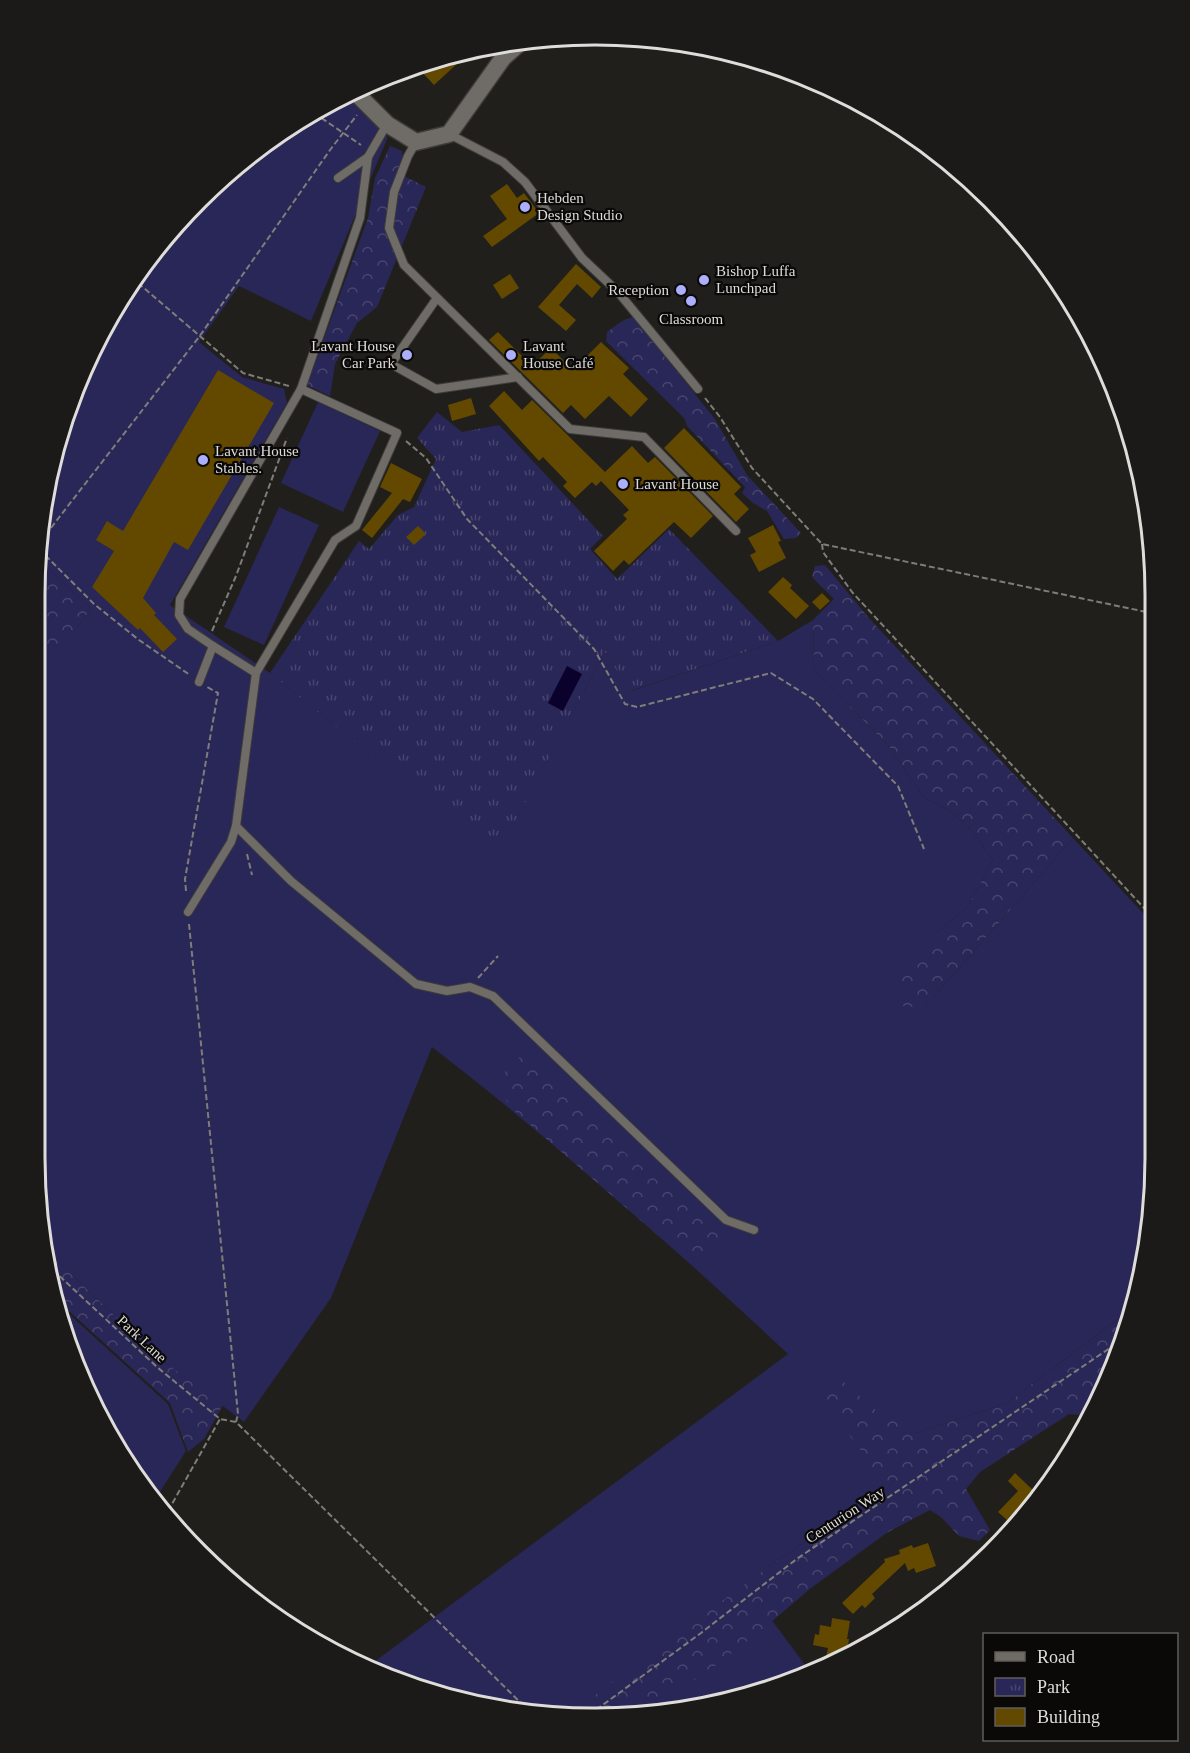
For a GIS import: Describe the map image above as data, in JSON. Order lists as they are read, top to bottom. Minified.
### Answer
{"streets":{"path":["Park Lane","Centurion Way"]},"places":["Hebden Design Studio","Bishop Luffa Lunchpad","Reception","Classroom","Lavant House Car Park","Lavant House Café","Lavant House Stables.","Lavant House"],"legend":["Road","Park","Building"]}
